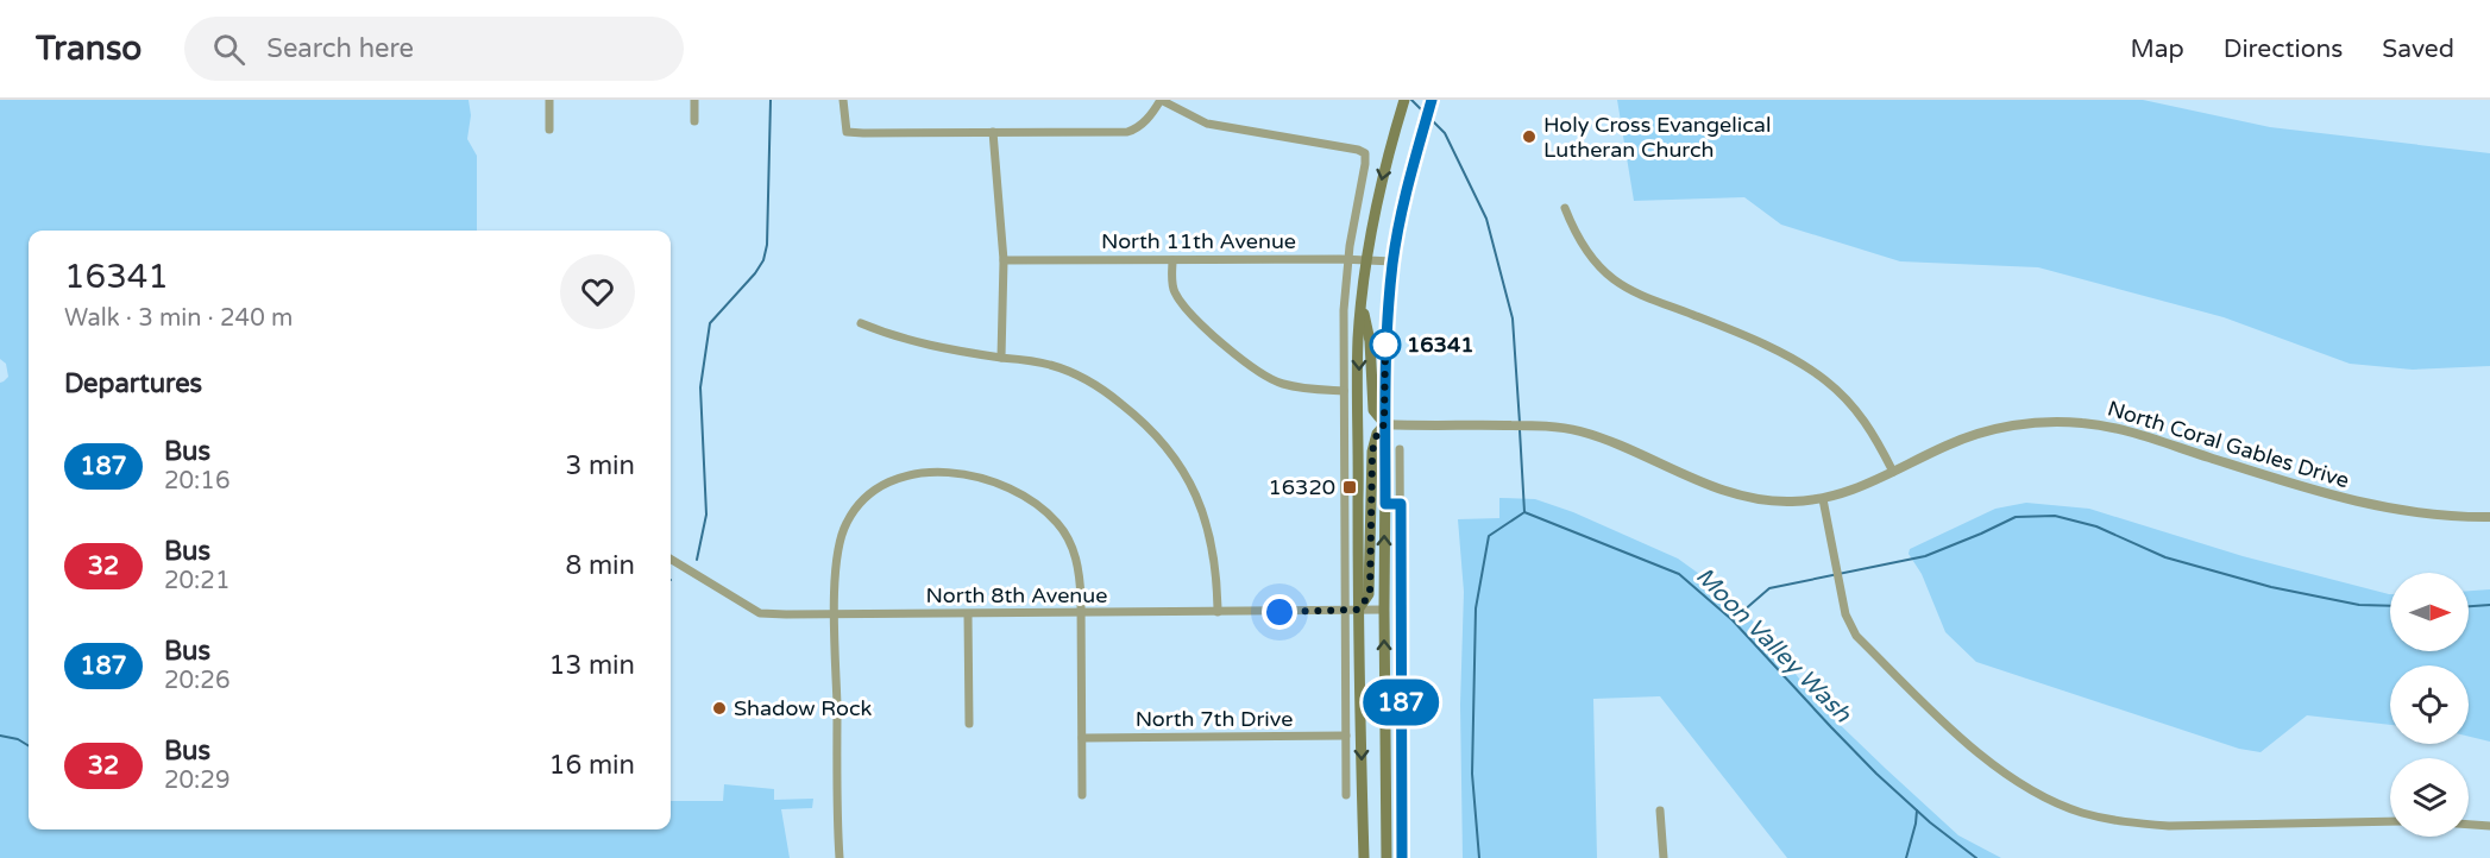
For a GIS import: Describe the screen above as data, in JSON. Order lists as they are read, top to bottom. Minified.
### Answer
{"streets":{"street":["North 11th Avenue","North Coral Gables Drive","North 8th Avenue","North 7th Drive"]},"water":["Moon Valley Wash"],"places":{"other":["Holy Cross Evangelical Lutheran Church","16341","Shadow Rock"],"transit":["16320"]},"lines":["bus line 187"],"north":"right","page":{"header":"Transo","search":"Search here","nav":["Map","Directions","Saved"],"on_map":"187","heading":[["16341","Walk · 3 min · 240 m"],"Departures"],"list":[{"mark":"187","name":"Bus","note":"20:16","value":"3 min"},{"mark":"32","name":"Bus","note":"20:21","value":"8 min"},{"mark":"187","name":"Bus","note":"20:26","value":"13 min"},{"mark":"32","name":"Bus","note":"20:29","value":"16 min"}]}}
